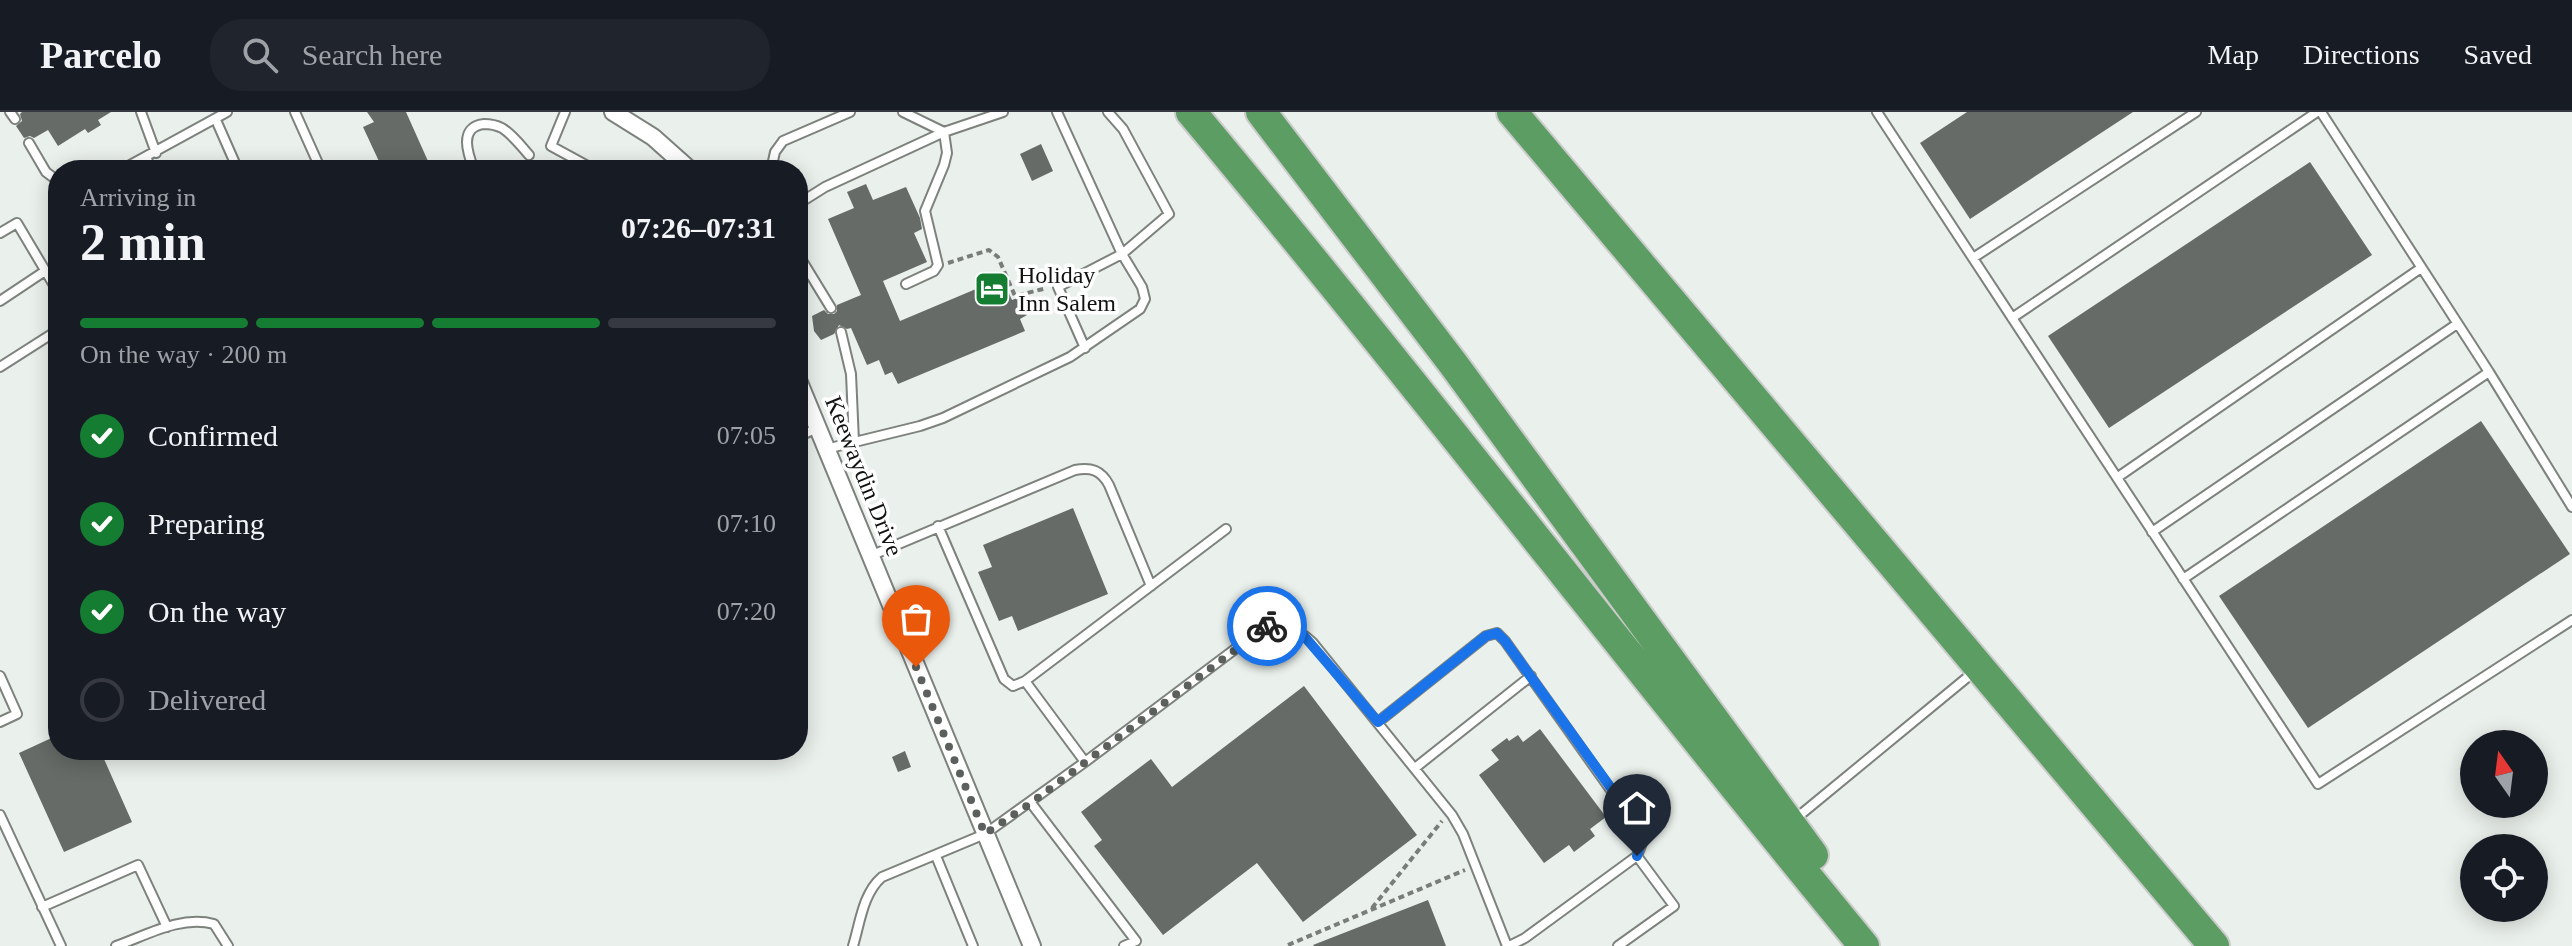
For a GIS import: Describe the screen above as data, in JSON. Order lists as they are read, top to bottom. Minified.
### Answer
{"streets":{"street":["Keewaydin Drive"]},"places":{"hotel":["Holiday Inn Salem"]},"north":"top","page":{"header":"Parcelo","search":"Search here","nav":["Map","Directions","Saved"],"heading":["2 min","Arriving in","07:26–07:31"],"bar":"On the way · 200 m","list":[["Confirmed","07:05"],["Preparing","07:10"],["On the way","07:20"],"Delivered"]}}
